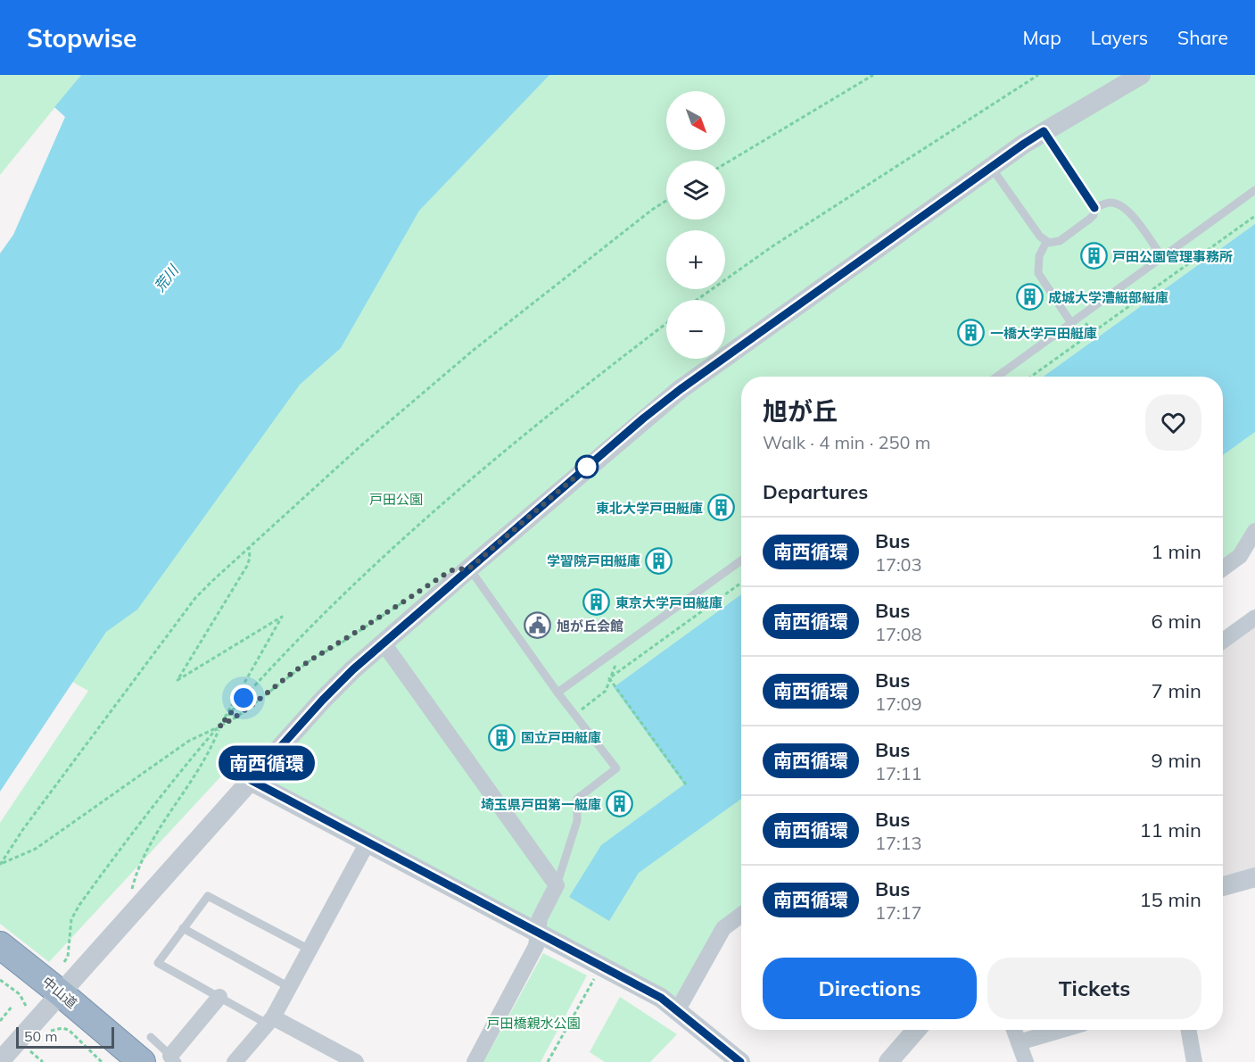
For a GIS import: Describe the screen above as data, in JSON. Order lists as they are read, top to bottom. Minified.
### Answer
{"streets":{"highway":["中山道"]},"water":["荒川"],"parks":["戸田公園","戸田橋親水公園"],"places":{"building":["戸田公園管理事務所","成城大学漕艇部艇庫","一橋大学戸田艇庫","東北大学戸田艇庫","学習院戸田艇庫","東京大学戸田艇庫","国立戸田艇庫","埼玉県戸田第一艇庫"],"public building":["旭が丘会館"]},"lines":["bus line 南西循環"],"scale_bar":"50 m","north":"bottom right","page":{"header":"Stopwise","nav":["Map","Layers","Share"],"on_map":"南西循環","map_buttons":["+","−"],"heading":[["旭が丘","Walk · 4 min · 250 m"],"Departures"],"list":[{"mark":"南西循環","name":"Bus","note":"17:03","value":"1 min"},{"mark":"南西循環","name":"Bus","note":"17:08","value":"6 min"},{"mark":"南西循環","name":"Bus","note":"17:09","value":"7 min"},{"mark":"南西循環","name":"Bus","note":"17:11","value":"9 min"},{"mark":"南西循環","name":"Bus","note":"17:13","value":"11 min"},{"mark":"南西循環","name":"Bus","note":"17:17","value":"15 min"}],"buttons":["Directions","Tickets"],"scale":"50 m"}}
